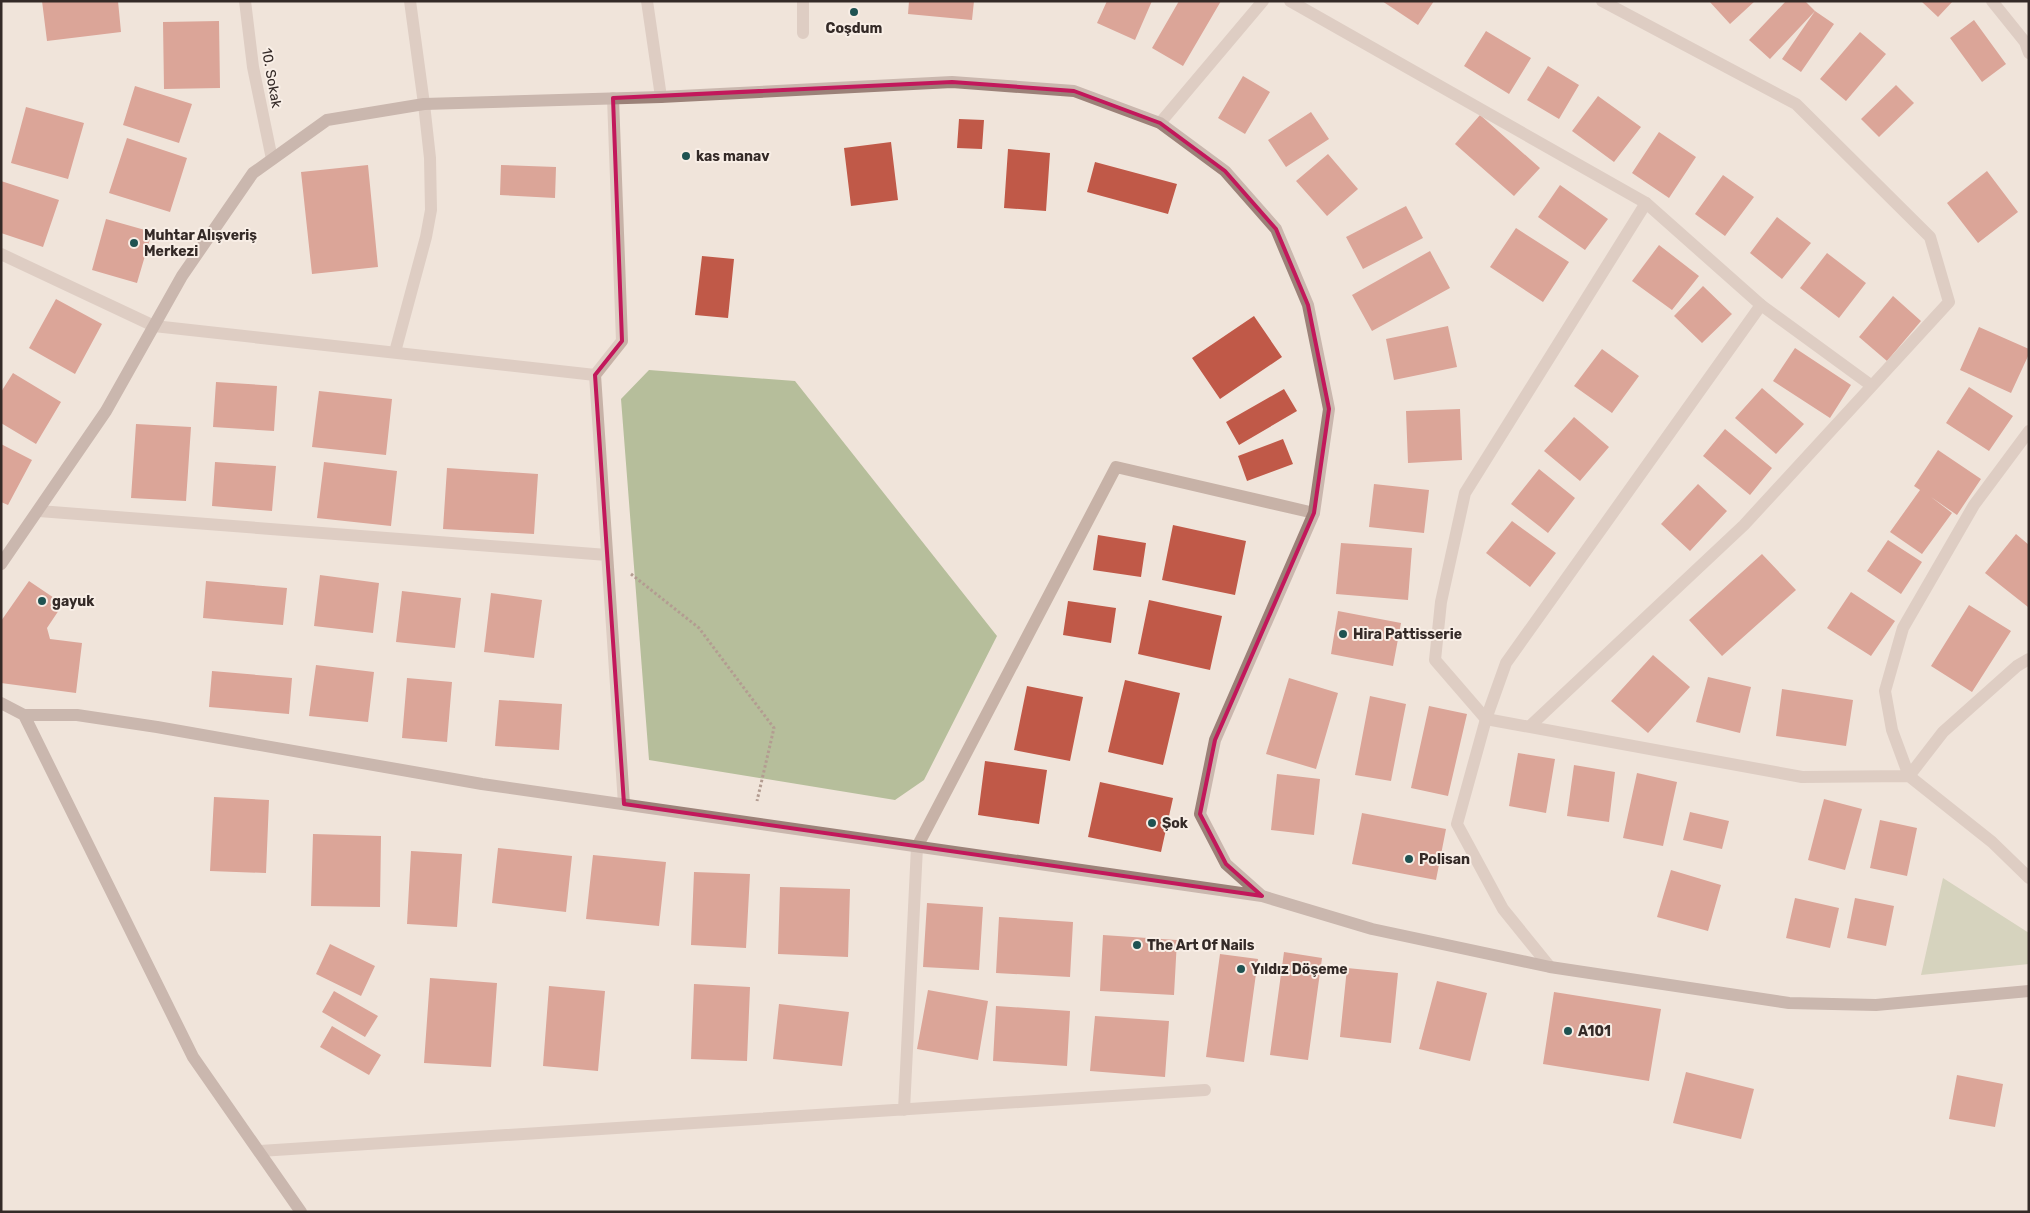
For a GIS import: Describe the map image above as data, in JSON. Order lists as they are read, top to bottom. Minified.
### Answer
{"streets":{"street":["10. Sokak"]},"places":["Coşdum","kas manav","Muhtar Alışveriş Merkezi","gayuk","Hira Pattisserie","Şok","Polisan","The Art Of Nails","Yıldız Döşeme","A101"]}
